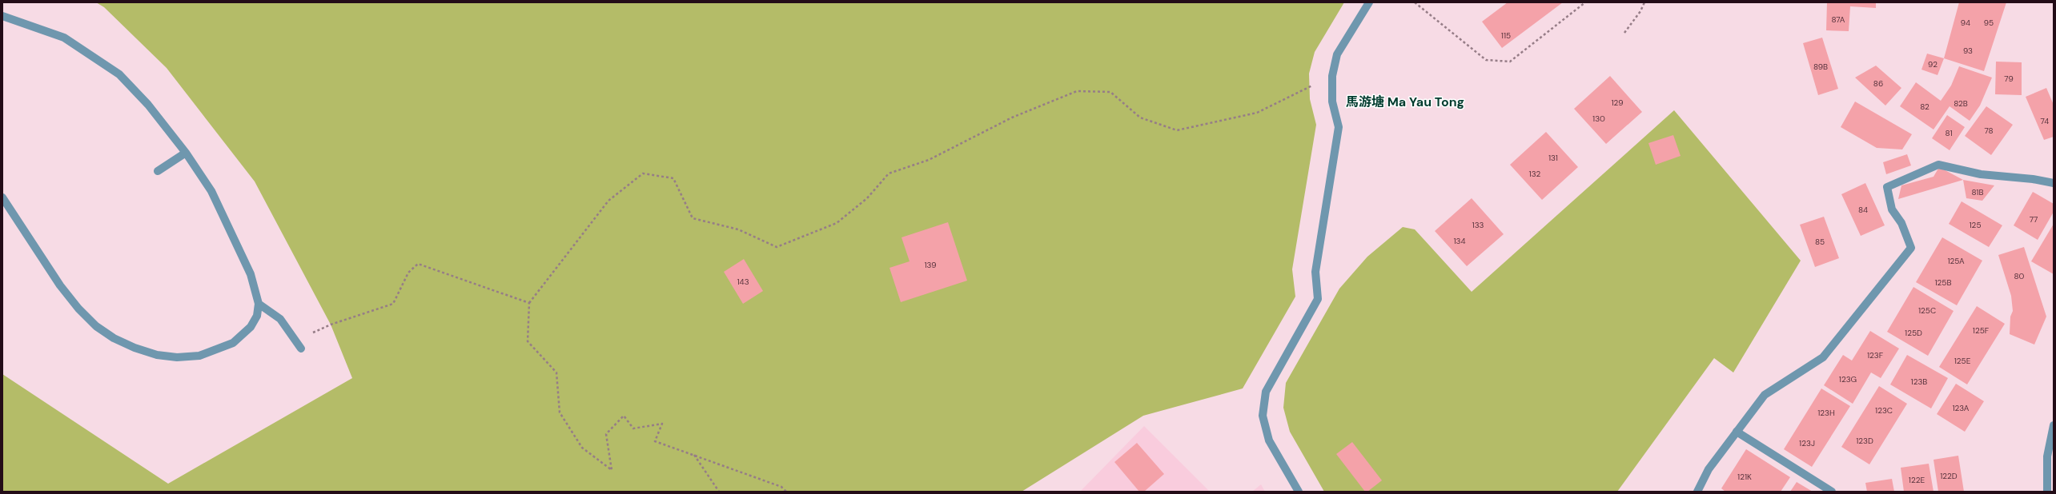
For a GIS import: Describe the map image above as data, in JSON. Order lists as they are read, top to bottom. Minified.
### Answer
{"districts":["馬游塘 Ma Yau Tong"],"house_numbers":["87A","94","95","115","93","92","89B","79","86","129","82B","82","130","74","78","81","131","132","81B","84","77","133","125","134","85","125A","139","80","143","125B","125C","125F","125D","123F","125E","123G","123B","123A","123C","123H","123D","123J","122D","121K","122E"]}
